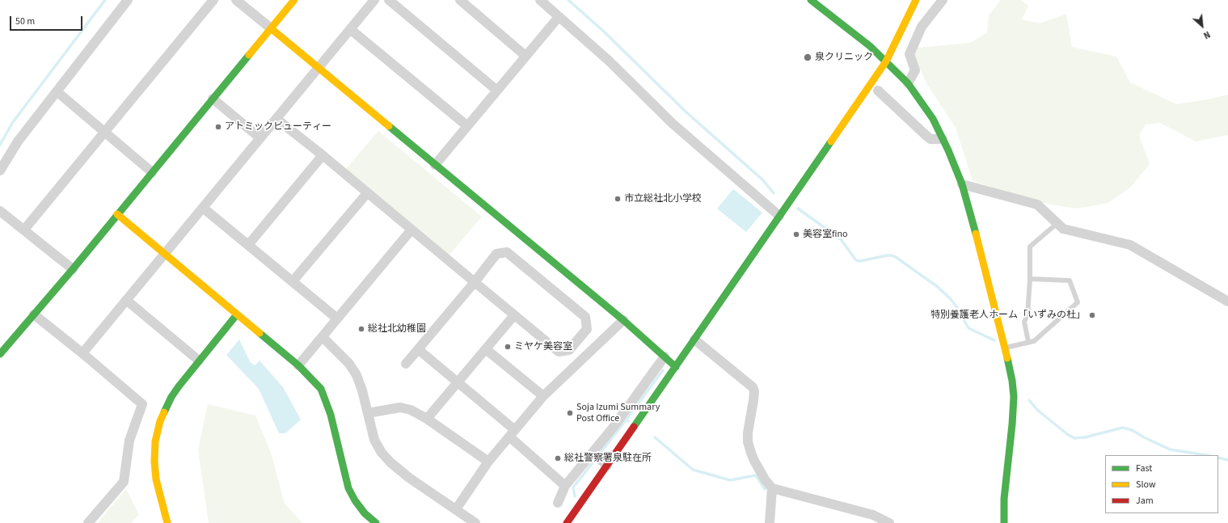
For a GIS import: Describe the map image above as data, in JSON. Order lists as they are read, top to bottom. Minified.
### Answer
{"places":["泉クリニック","アトミックビューティー","市立総社北小学校","美容室fino","特別養護老人ホーム「いずみの杜」","総社北幼稚園","ミヤケ美容室","Soja Izumi Summary Post Office","総社警察署泉駐在所"],"legend":["Fast","Slow","Jam"],"scale_bar":"50 m","north":"bottom right"}
